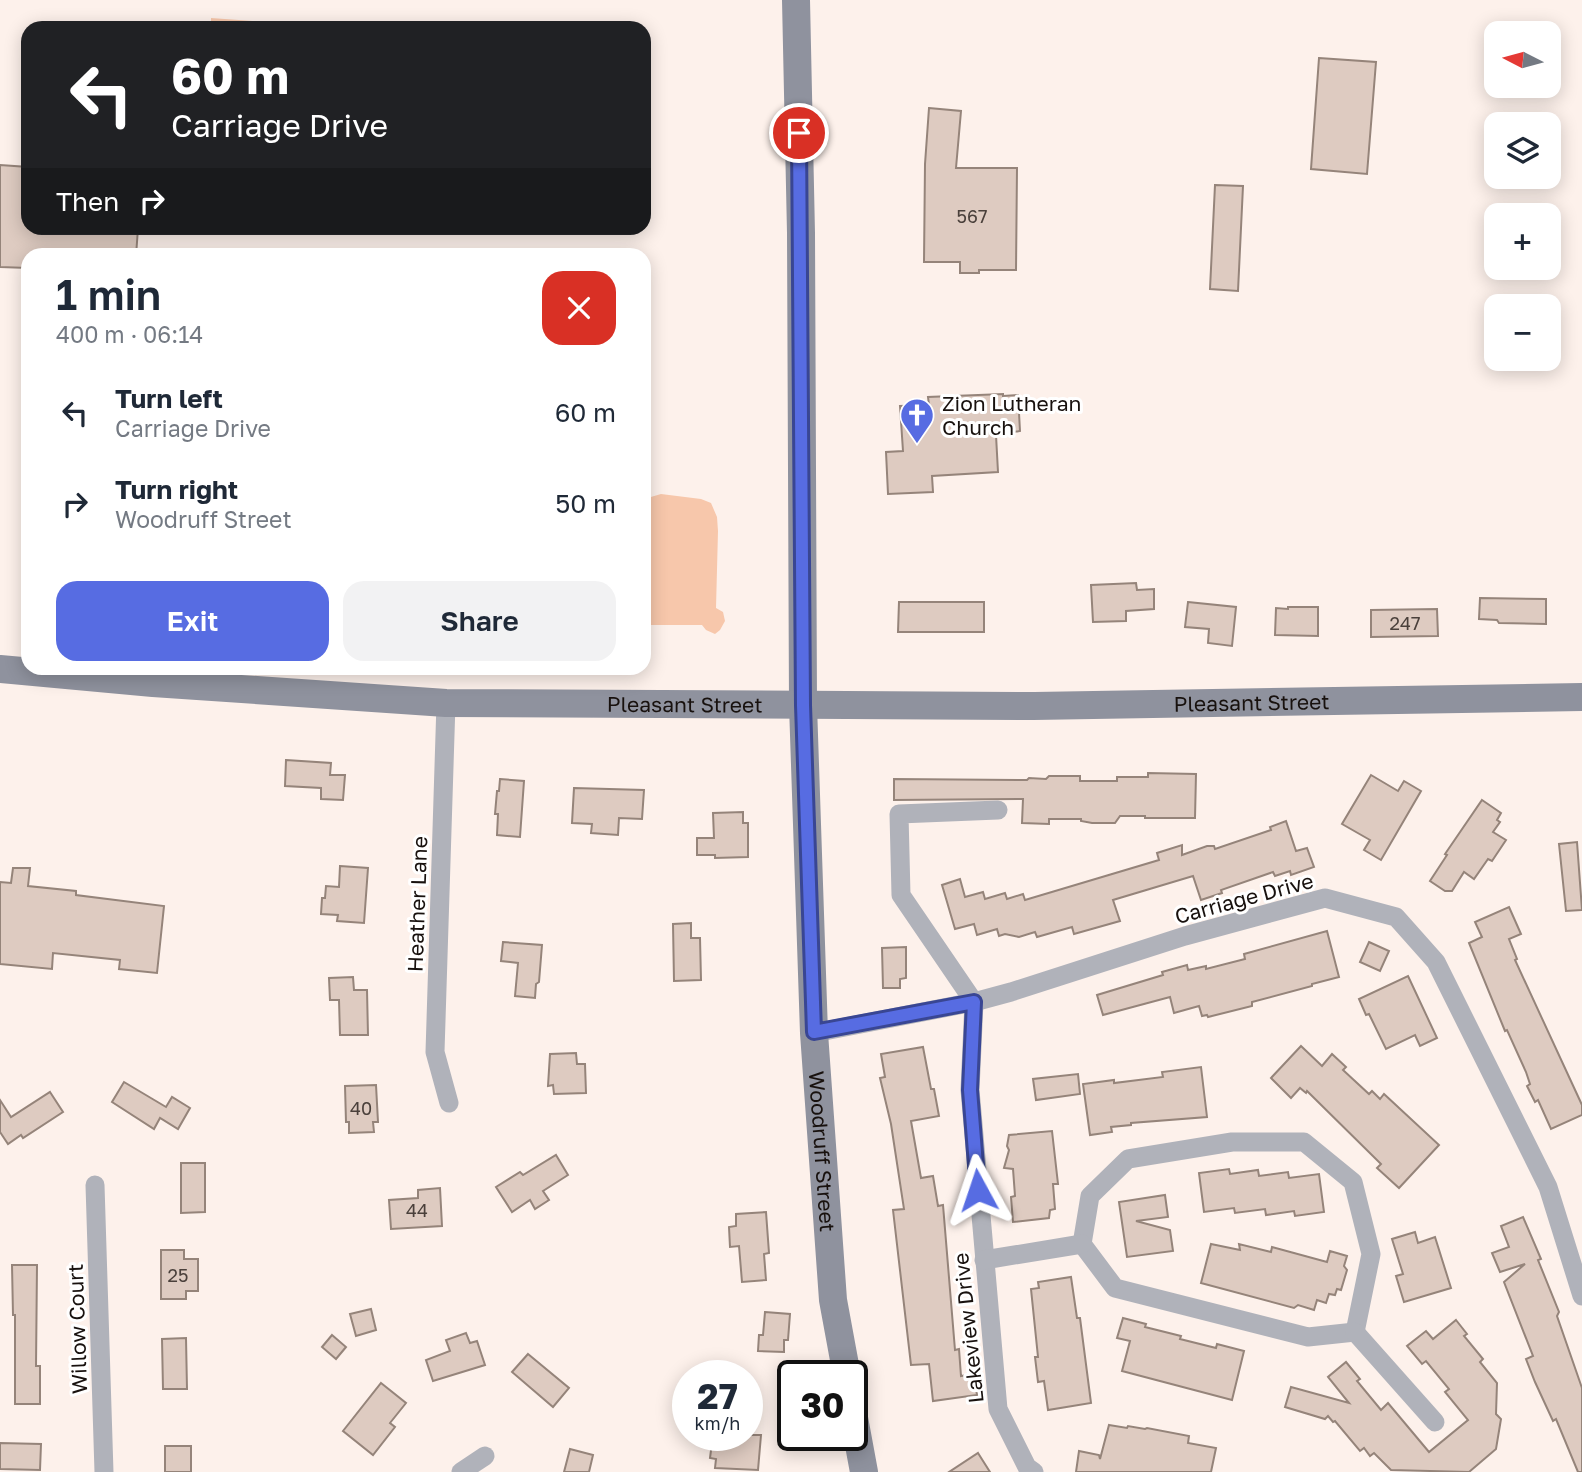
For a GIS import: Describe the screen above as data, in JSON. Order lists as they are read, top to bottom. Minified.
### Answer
{"streets":{"street":["Pleasant Street","Carriage Drive","Heather Lane","Woodruff Street","Lakeview Drive","Willow Court"]},"crossings":[["Pleasant Street","Heather Lane"],["Pleasant Street","Woodruff Street"],["Carriage Drive","Woodruff Street"],["Carriage Drive","Lakeview Drive"]],"places":{"church":["Zion Lutheran Church"]},"house_numbers":["567","247","40","44","25"],"north":"left","page":{"map_buttons":["+","−"],"turn":["60 m","Carriage Drive"],"then":"Then","heading":["1 min","400 m · 06:14"],"list":[{"name":"Turn left","note":"Carriage Drive","value":"60 m"},{"name":"Turn right","note":"Woodruff Street","value":"50 m"}],"buttons":["Exit","Share"],"speed":"27 km/h","limit":"30"}}
